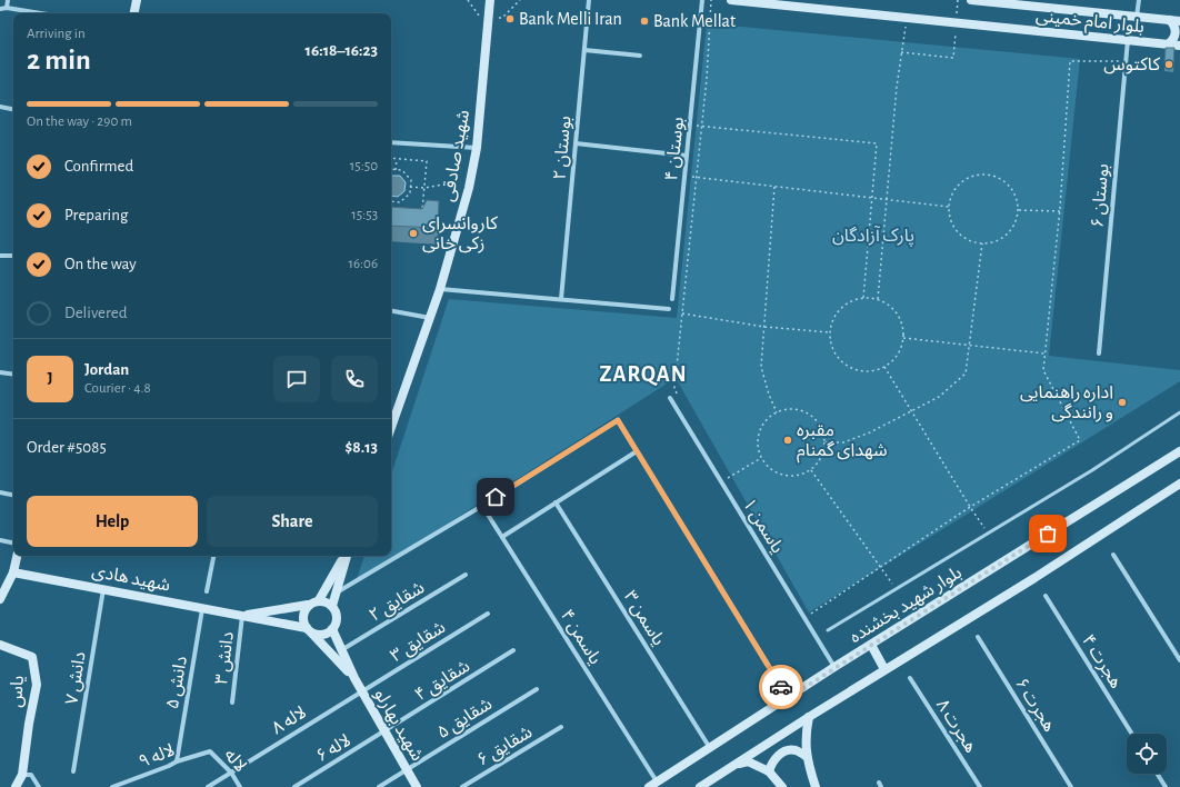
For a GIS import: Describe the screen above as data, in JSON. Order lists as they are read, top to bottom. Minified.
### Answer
{"streets":{"main road":["بلوار امام خمینی","شهید صادقی","شهید هادی","بلوار شهید بخشنده","یاس","شهید بهارلو"],"street":["بوستان ۲","بوستان ۴","بوستان ۶","یاسمن ۱","شقایق ۲","یاسمن ۳","یاسمن ۴","شقایق ۳","دانش ۳","هجرت ۴","دانش ۷","شقایق ۴","دانش ۵","هجرت ۶","شقایق ۵","لاله ۸","هجرت ۸","شقایق ۶","لاله ۶","لاله ۹","لاله"]},"crossings":[["بلوار امام خمینی","بوستان ۶"],["یاسمن ۱","بلوار شهید بخشنده"],["شهید هادی","دانش ۳"],["شهید هادی","دانش ۷"],["شهید هادی","دانش ۵"],["بلوار شهید بخشنده","یاسمن ۳"],["بلوار شهید بخشنده","یاسمن ۴"],["شقایق ۳","لاله ۸"],["شقایق ۳","شهید بهارلو"],["شقایق ۴","شهید بهارلو"],["شقایق ۴","لاله ۶"],["دانش ۵","لاله ۹"],["شقایق ۵","شهید بهارلو"],["لاله ۸","شهید بهارلو"],["لاله ۸","لاله"],["شهید بهارلو","لاله ۶"],["لاله ۹","لاله"]],"districts":["ZARQAN"],"parks":["پارک آزادگان"],"places":["Bank Melli Iran","Bank Mellat","کاکتوس","کاروانسرای زکی خانی","اداره راهنمایی و رانندگی","مقبره شهدای گمنام"],"page":{"heading":["2 min","Arriving in","16:18–16:23"],"panel":["Jordan","Courier · 4.8","Order #5085","$8.13"],"bar":"On the way · 290 m","list":[["Confirmed","15:50"],["Preparing","15:53"],["On the way","16:06"],"Delivered"],"round":"J","buttons":["Help","Share"]}}
